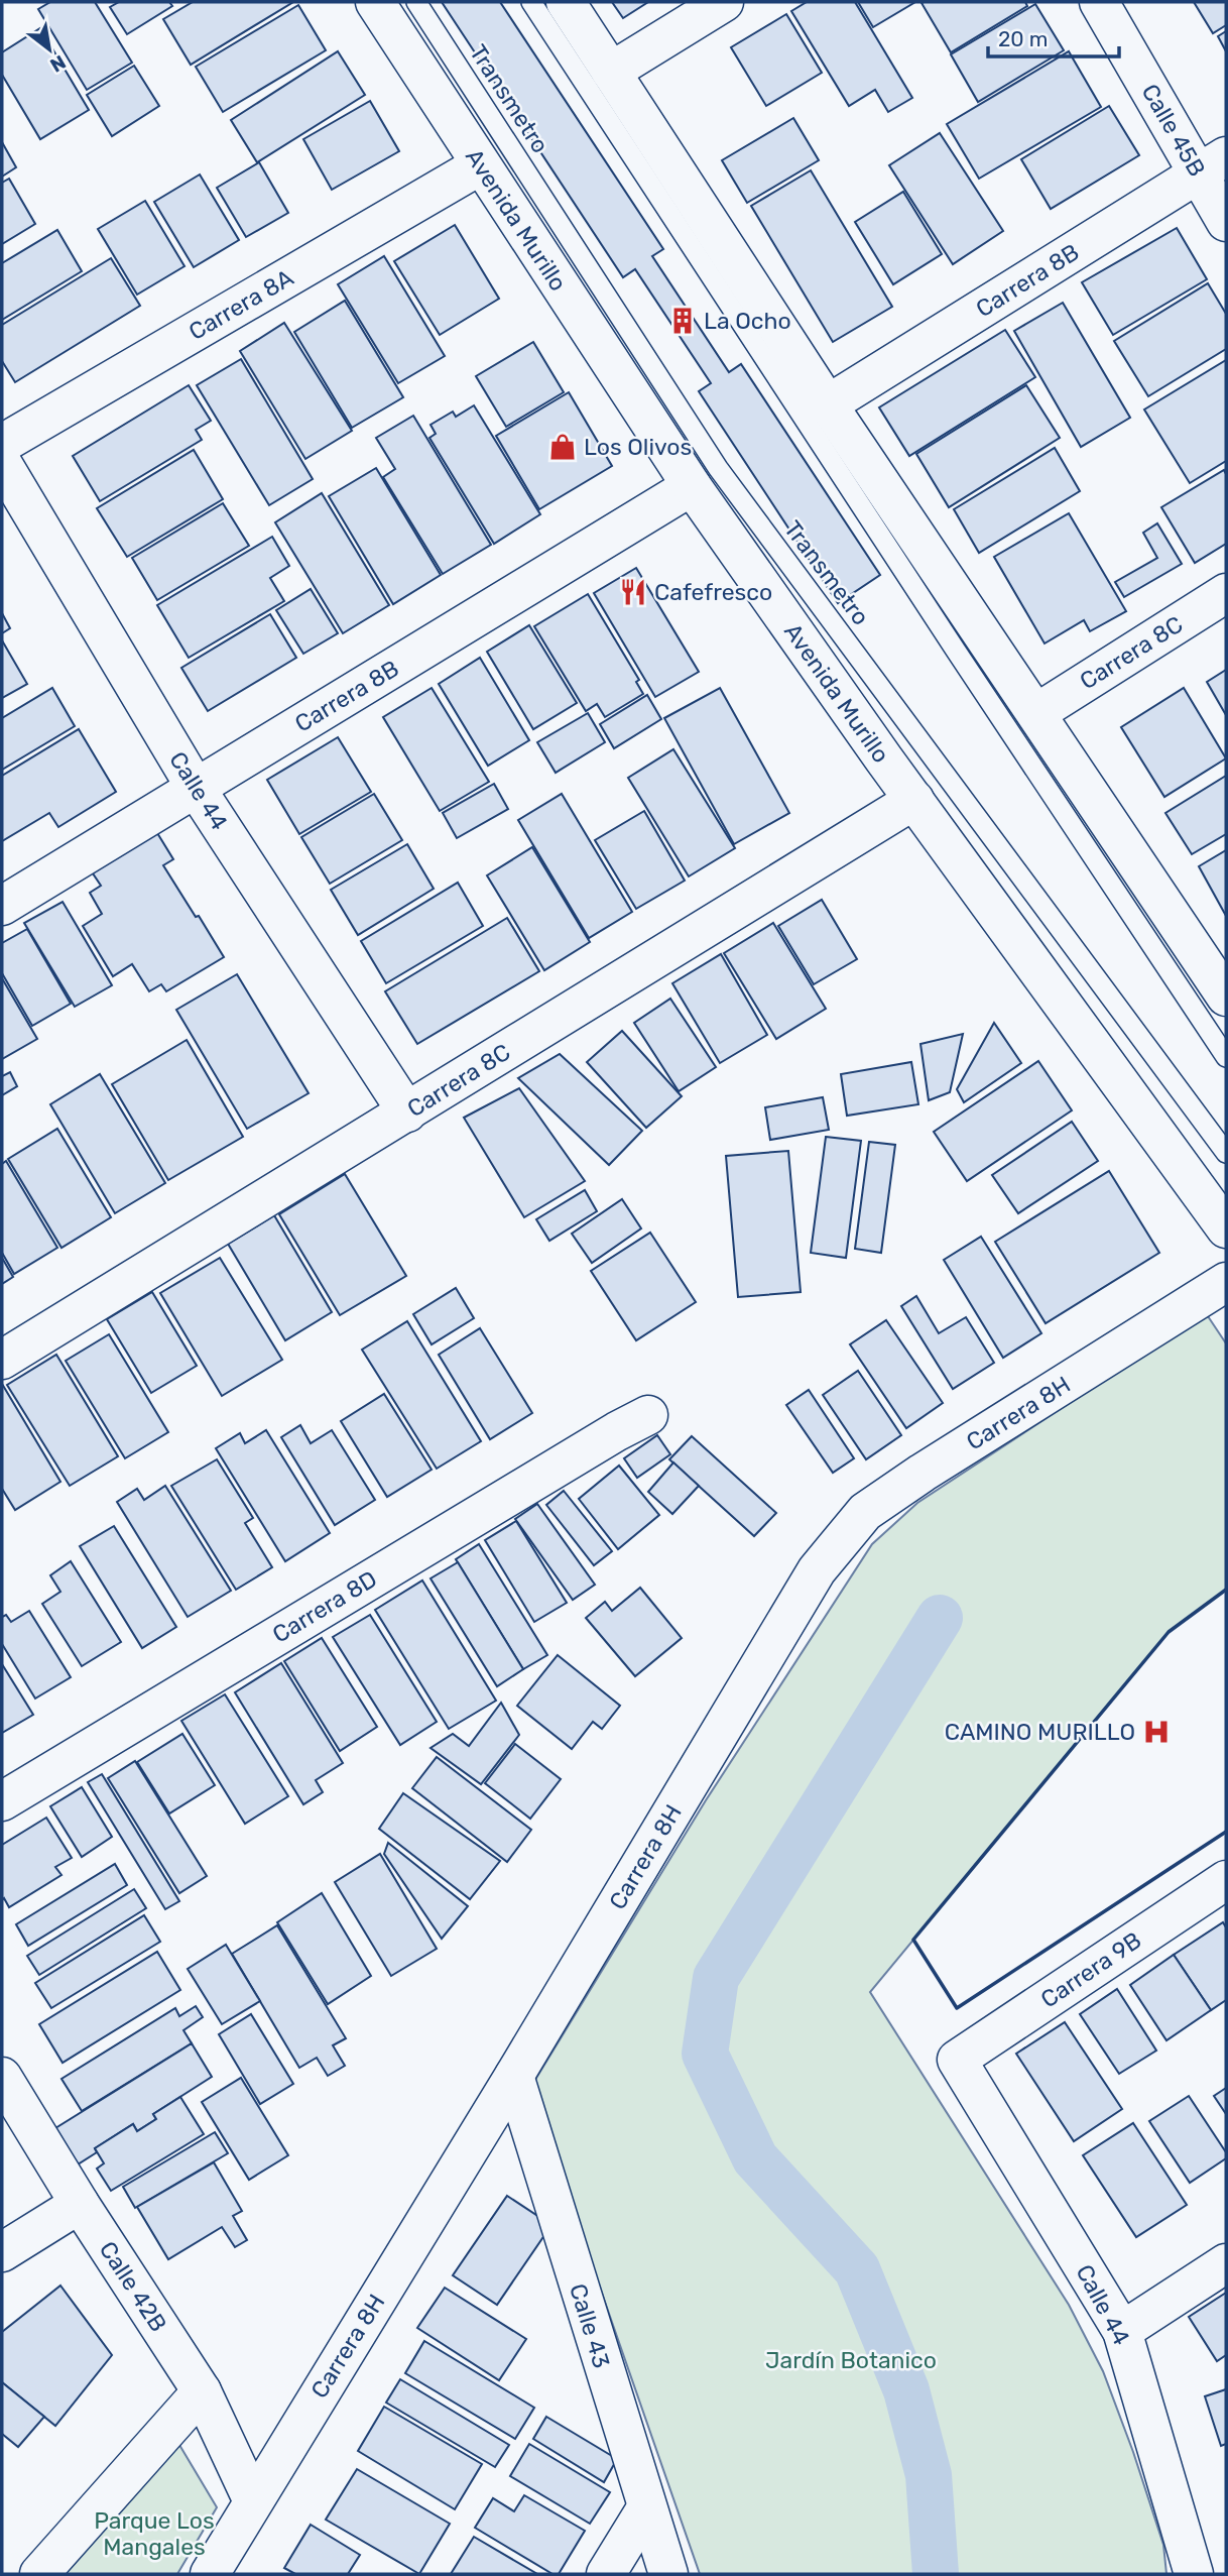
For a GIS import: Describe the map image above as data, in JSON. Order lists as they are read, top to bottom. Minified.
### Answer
{"streets":{"street":["Calle 45B","Avenida Murillo","Carrera 8B","Carrera 8A","Carrera 8C","Calle 44","Carrera 8H","Carrera 8D","Carrera 9B","Calle 42B","Calle 43"],"lane":["Transmetro"]},"crossings":[["Calle 45B","Carrera 8B"],["Avenida Murillo","Carrera 8B"],["Avenida Murillo","Carrera 8A"],["Avenida Murillo","Carrera 8C"],["Carrera 8B","Calle 44"],["Carrera 8C","Calle 44"],["Calle 44","Carrera 9B"],["Carrera 8H","Calle 42B"],["Carrera 8H","Calle 43"]],"parks":["Jardín Botanico","Parque Los Mangales"],"places":{"building":["La Ocho"],"shop":["Los Olivos"],"restaurant":["Cafefresco"],"hospital":["CAMINO MURILLO"]},"scale_bar":"20 m","north":"bottom right"}
